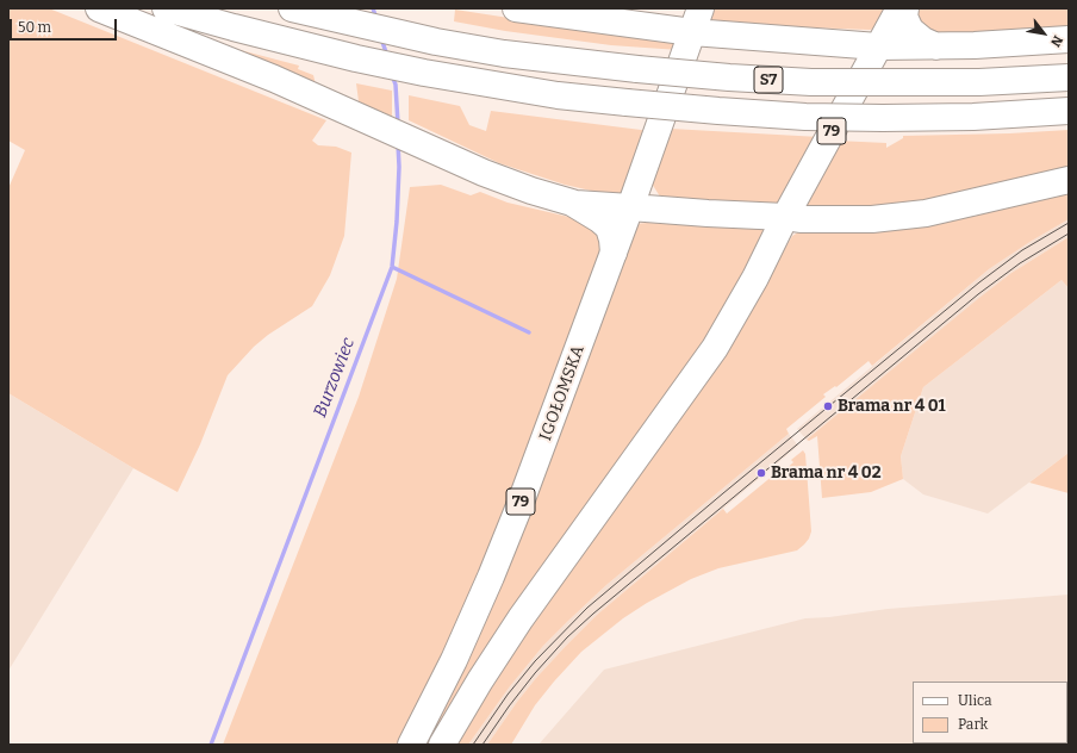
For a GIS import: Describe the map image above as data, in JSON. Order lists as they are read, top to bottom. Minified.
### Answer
{"streets":{"main road":["S7","79","IGOŁOMSKA"]},"water":["Burzowiec"],"places":["Brama nr 4 01","Brama nr 4 02"],"legend":["Ulica","Park"],"scale_bar":"50 m","north":"bottom right"}
